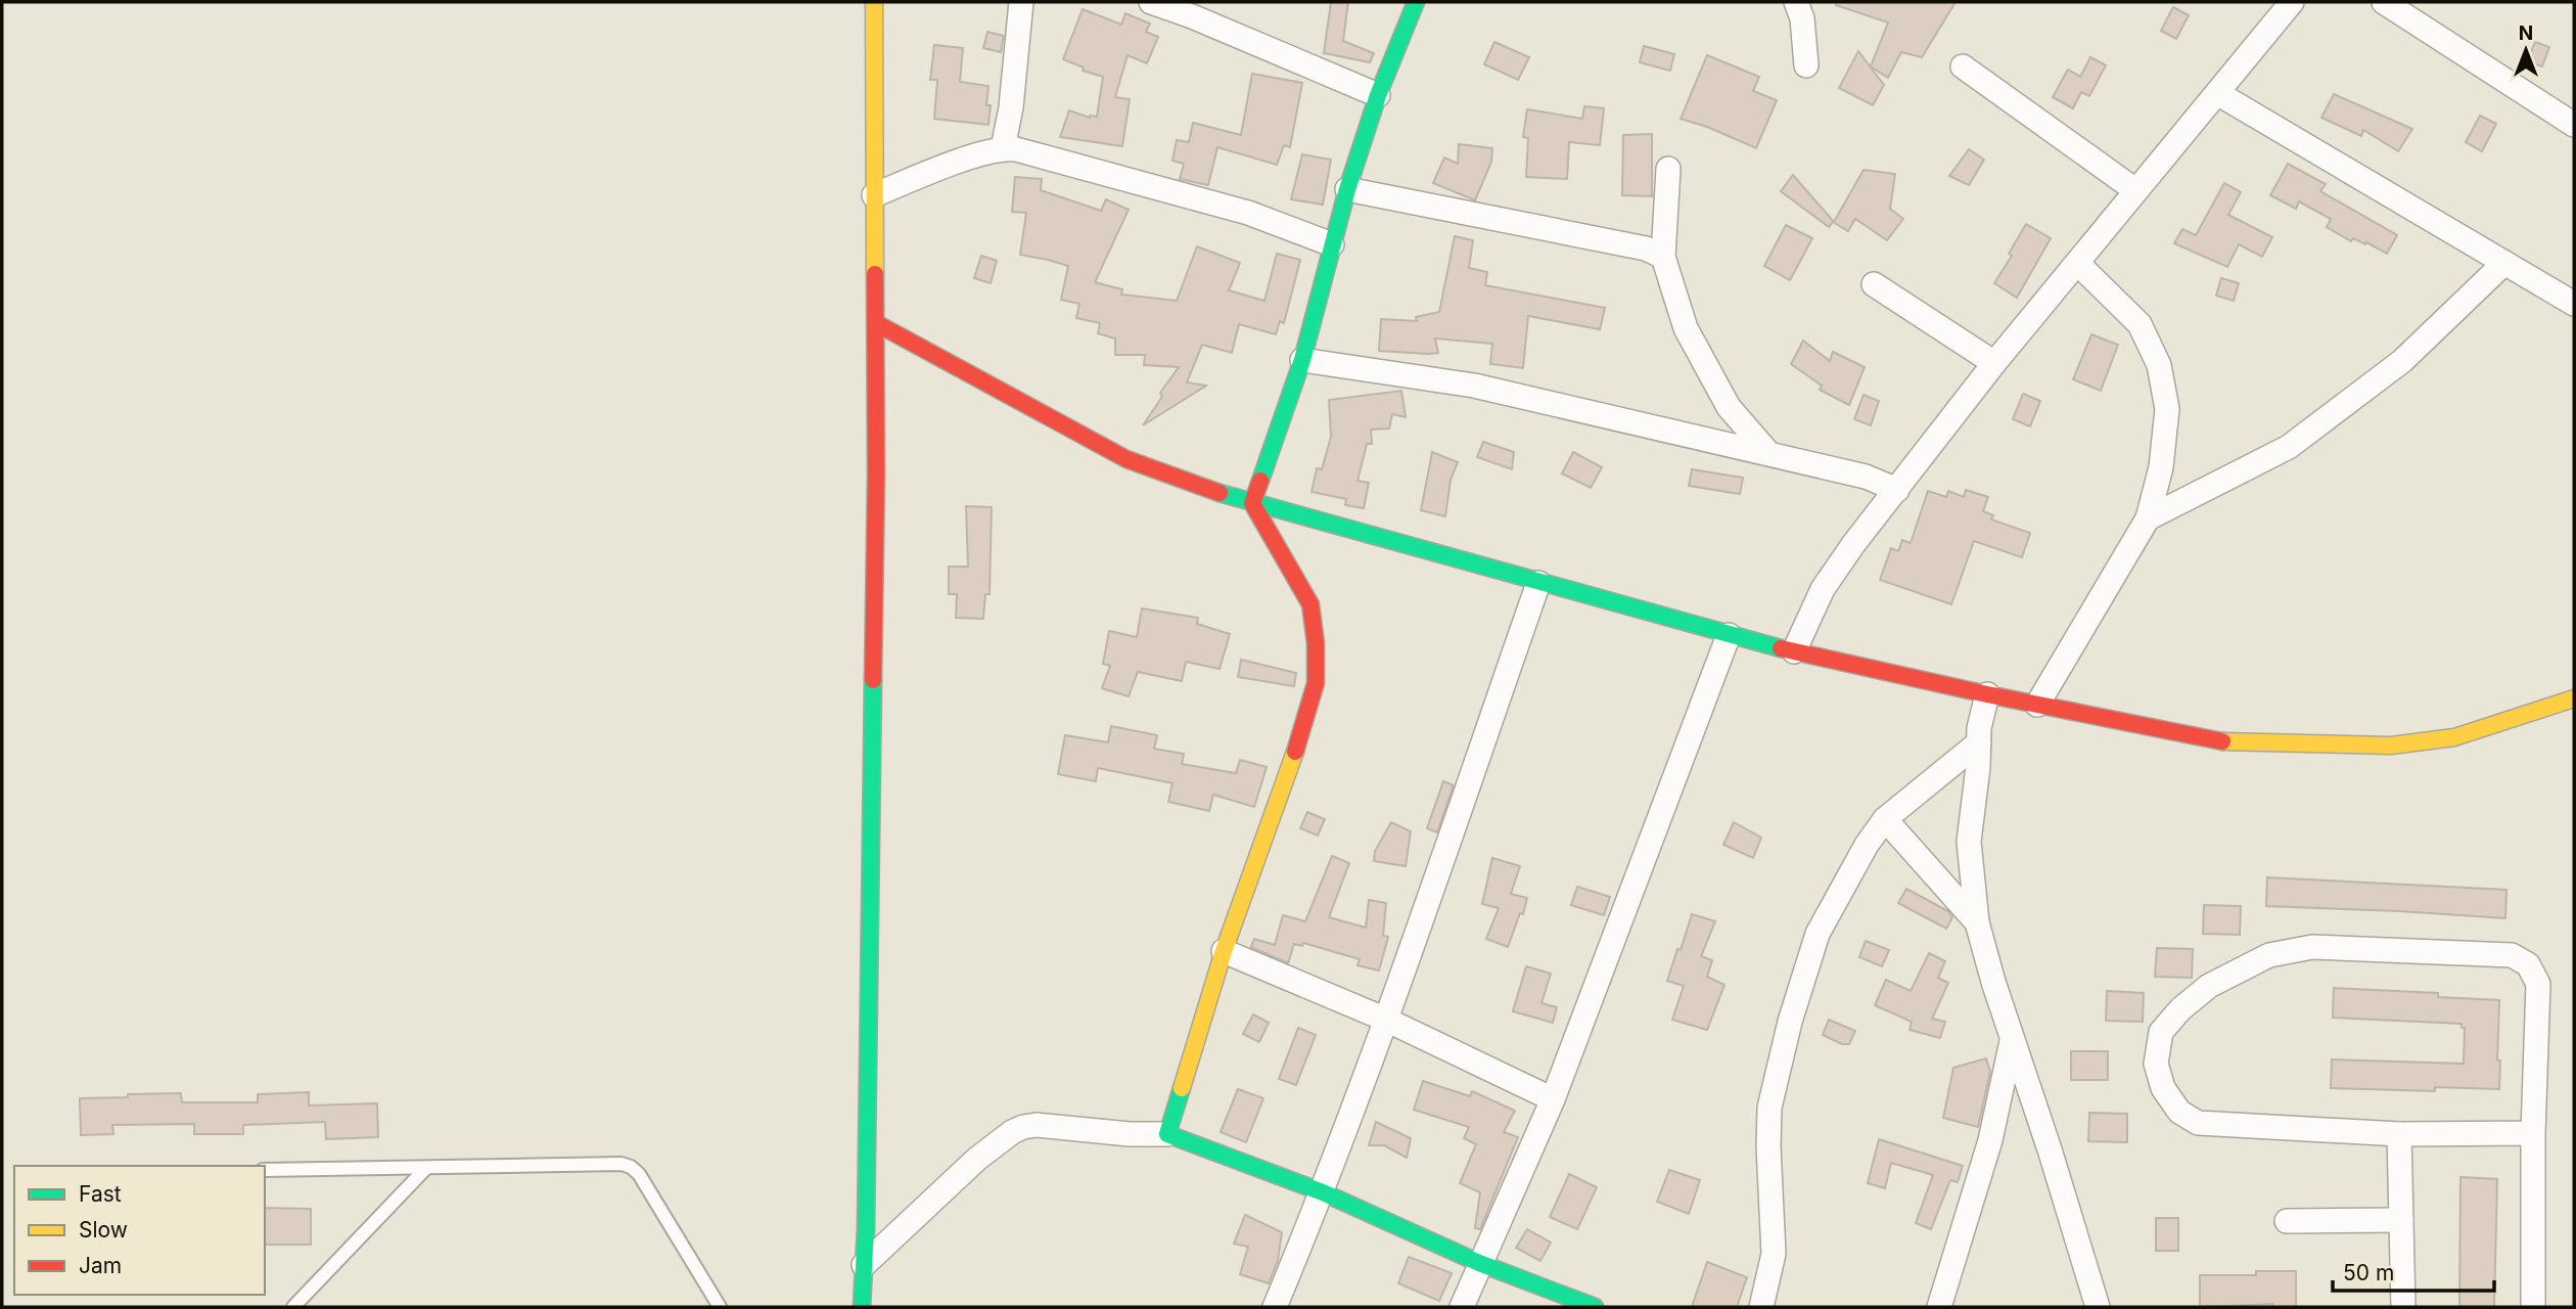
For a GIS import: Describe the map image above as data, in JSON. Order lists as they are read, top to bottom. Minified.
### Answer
{"legend":["Fast","Slow","Jam"],"scale_bar":"50 m","north":"top"}
